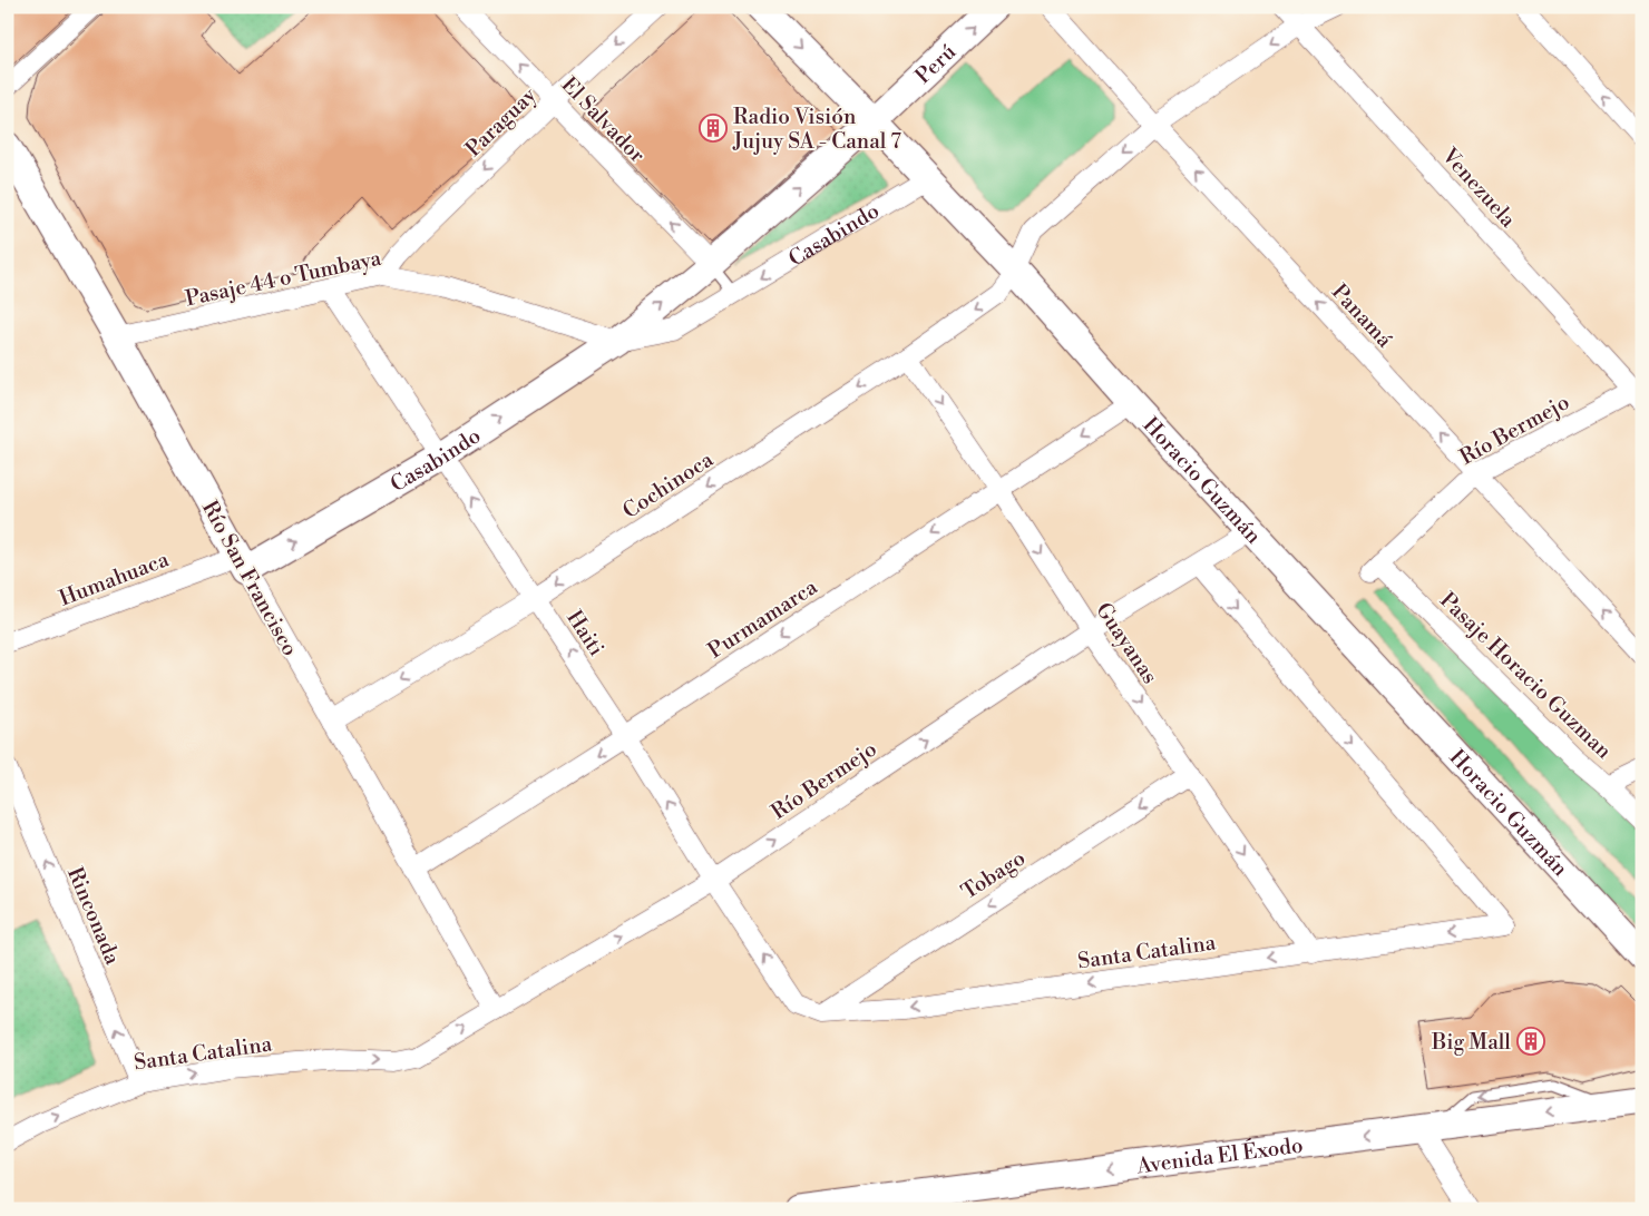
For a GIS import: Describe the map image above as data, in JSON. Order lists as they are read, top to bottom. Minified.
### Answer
{"streets":{"main road":["Perú","Casabindo","Horacio Guzmán","Río San Francisco","Avenida El Éxodo"],"street":["El Salvador","Paraguay","Venezuela","Pasaje 44 o Tumbaya","Panamá","Río Bermejo","Cochinoca","Humahuaca","Purmamarca","Haiti","Guayanas","Pasaje Horacio Guzman","Tobago","Rinconada","Santa Catalina"]},"crossings":[["Perú","Casabindo"],["Perú","Horacio Guzmán"],["El Salvador","Paraguay"],["El Salvador","Casabindo"],["Paraguay","Pasaje 44 o Tumbaya"],["Venezuela","Río Bermejo"],["Venezuela","Cochinoca"],["Casabindo","Pasaje 44 o Tumbaya"],["Casabindo","Horacio Guzmán"],["Casabindo","Humahuaca"],["Casabindo","Río San Francisco"],["Casabindo","Haiti"],["Pasaje 44 o Tumbaya","Río San Francisco"],["Pasaje 44 o Tumbaya","Haiti"],["Panamá","Río Bermejo"],["Panamá","Cochinoca"],["Río Bermejo","Horacio Guzmán"],["Río Bermejo","Río San Francisco"],["Río Bermejo","Haiti"],["Río Bermejo","Guayanas"],["Río Bermejo","Pasaje Horacio Guzman"],["Río Bermejo","Santa Catalina"],["Horacio Guzmán","Cochinoca"],["Horacio Guzmán","Purmamarca"],["Cochinoca","Río San Francisco"],["Cochinoca","Haiti"],["Cochinoca","Guayanas"],["Humahuaca","Río San Francisco"],["Río San Francisco","Purmamarca"],["Purmamarca","Haiti"],["Purmamarca","Guayanas"],["Haiti","Santa Catalina"],["Guayanas","Tobago"],["Guayanas","Santa Catalina"],["Tobago","Santa Catalina"],["Rinconada","Santa Catalina"]],"one_way":["Perú","El Salvador","Paraguay","Panamá","Río Bermejo","Cochinoca","Purmamarca","Haiti","Guayanas","Tobago","Rinconada","Avenida El Éxodo"],"places":{"building":["Radio Visión Jujuy SA - Canal 7","Big Mall"]}}
